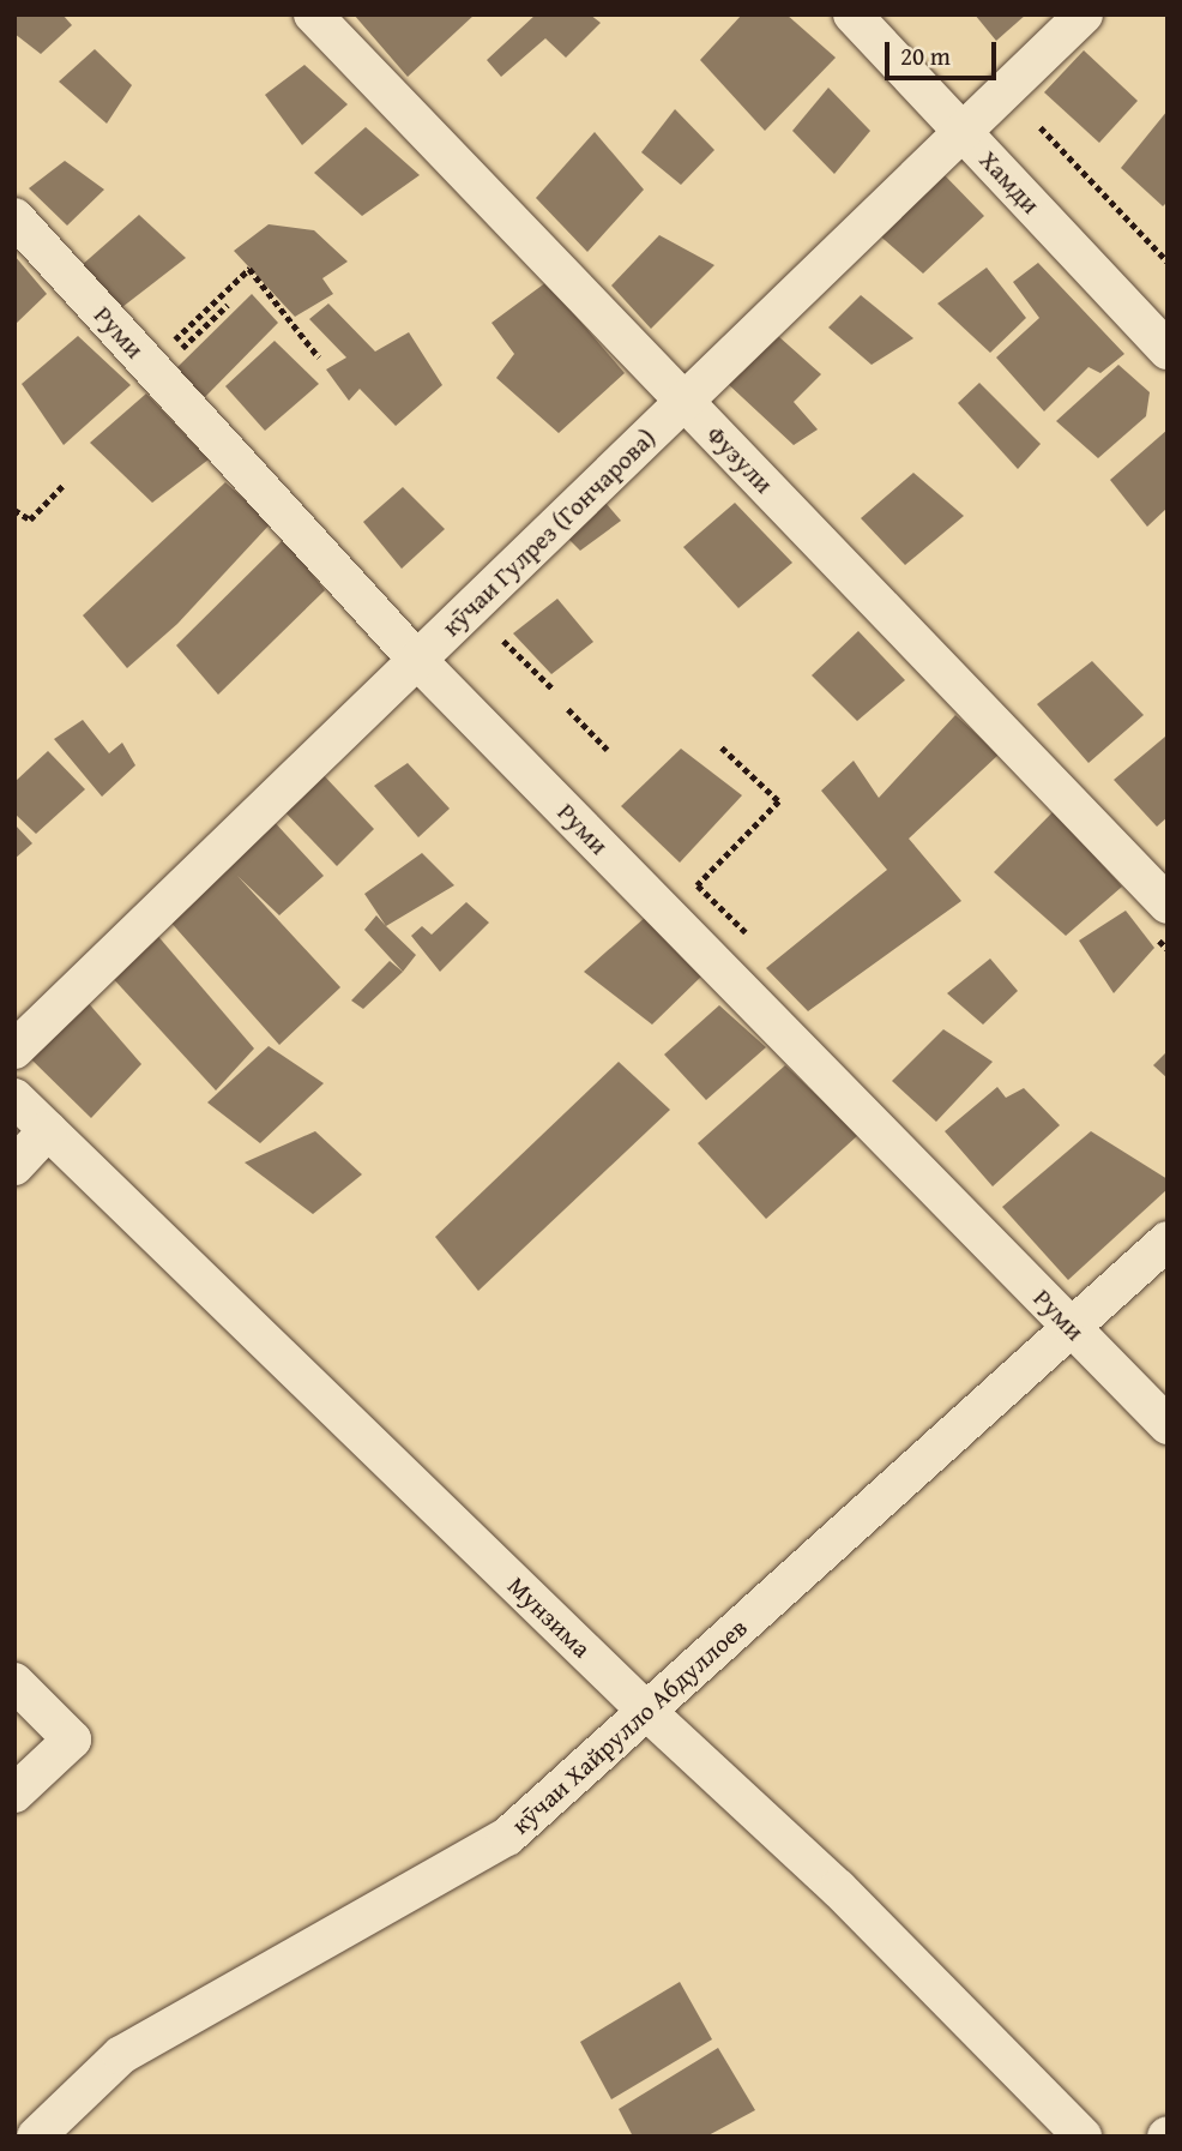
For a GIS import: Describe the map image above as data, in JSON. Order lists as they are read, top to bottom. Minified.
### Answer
{"streets":{"street":["Хамди","Руми","Фузули","кӯчаи Гулрез (Гончарова)","Мунзима","кӯчаи Хайрулло Абдуллоев"]},"crossings":[["Хамди","кӯчаи Гулрез (Гончарова)"],["Руми","кӯчаи Гулрез (Гончарова)"],["Руми","кӯчаи Хайрулло Абдуллоев"],["Фузули","кӯчаи Гулрез (Гончарова)"],["Мунзима","кӯчаи Хайрулло Абдуллоев"]],"scale_bar":"20 m"}
